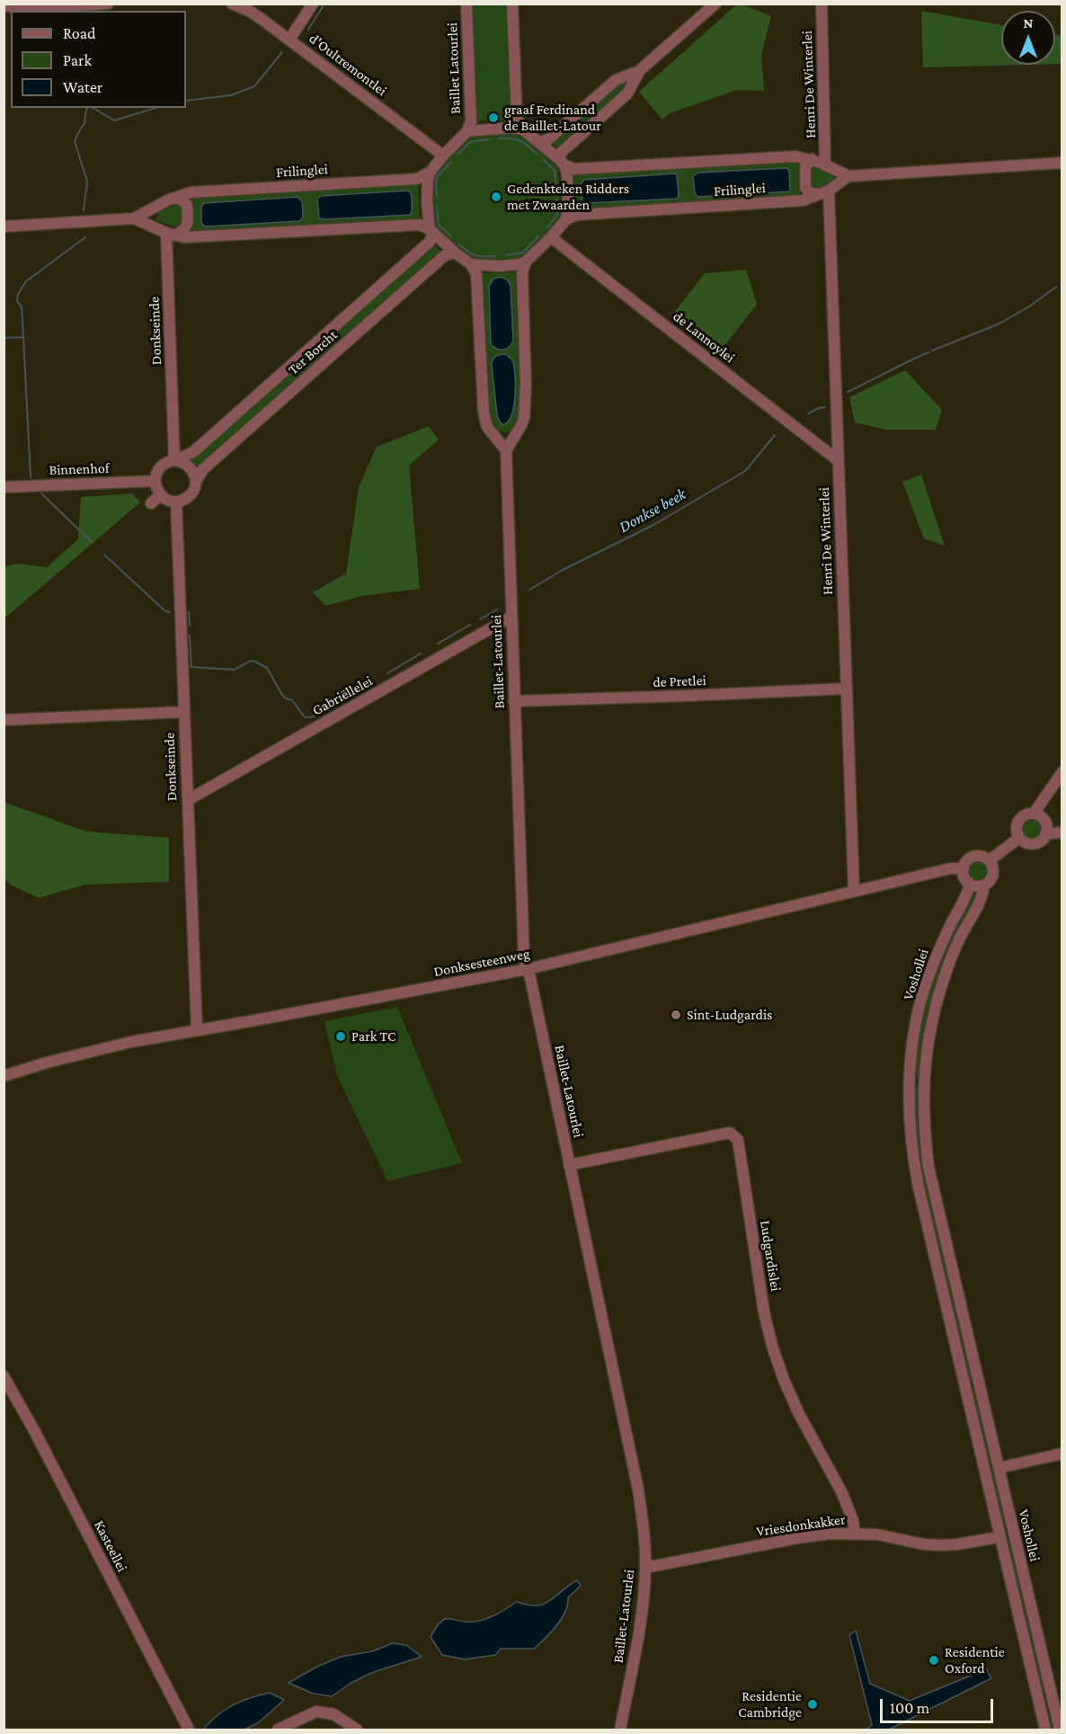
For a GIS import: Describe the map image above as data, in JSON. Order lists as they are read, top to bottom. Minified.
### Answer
{"streets":{"street":["d'Oultremontlei","Baillet Latourlei","Henri De Winterlei","Frilinglei","Donkseinde","de Lannoylei","Ter Borcht","Binnenhof","Baillet-Latourlei","de Pretlei","Gabriëllelei","Donksesteenweg","Voshollei","Ludgardislei","Vriesdonkakker","Kasteellei"]},"crossings":[["d'Oultremontlei","Baillet Latourlei"],["d'Oultremontlei","Frilinglei"],["d'Oultremontlei","de Lannoylei"],["d'Oultremontlei","Ter Borcht"],["Baillet Latourlei","Frilinglei"],["Baillet Latourlei","de Lannoylei"],["Baillet Latourlei","Ter Borcht"],["Henri De Winterlei","Frilinglei"],["Henri De Winterlei","de Lannoylei"],["Henri De Winterlei","de Pretlei"],["Henri De Winterlei","Donksesteenweg"],["Frilinglei","Donkseinde"],["Frilinglei","de Lannoylei"],["Frilinglei","Ter Borcht"],["Donkseinde","Ter Borcht"],["Donkseinde","Binnenhof"],["Donkseinde","Gabriëllelei"],["Donkseinde","Donksesteenweg"],["de Lannoylei","Ter Borcht"],["Ter Borcht","Binnenhof"],["Baillet-Latourlei","de Pretlei"],["Baillet-Latourlei","Gabriëllelei"],["Baillet-Latourlei","Donksesteenweg"],["Baillet-Latourlei","Ludgardislei"],["Baillet-Latourlei","Vriesdonkakker"],["Donksesteenweg","Voshollei"],["Ludgardislei","Vriesdonkakker"]],"water":["Donkse beek"],"places":["graaf Ferdinand de Baillet-Latour","Gedenkteken Ridders met Zwaarden","Sint-Ludgardis","Park TC","Residentie Oxford","Residentie Cambridge"],"legend":["Road","Park","Water"],"scale_bar":"100 m","north":"top"}
